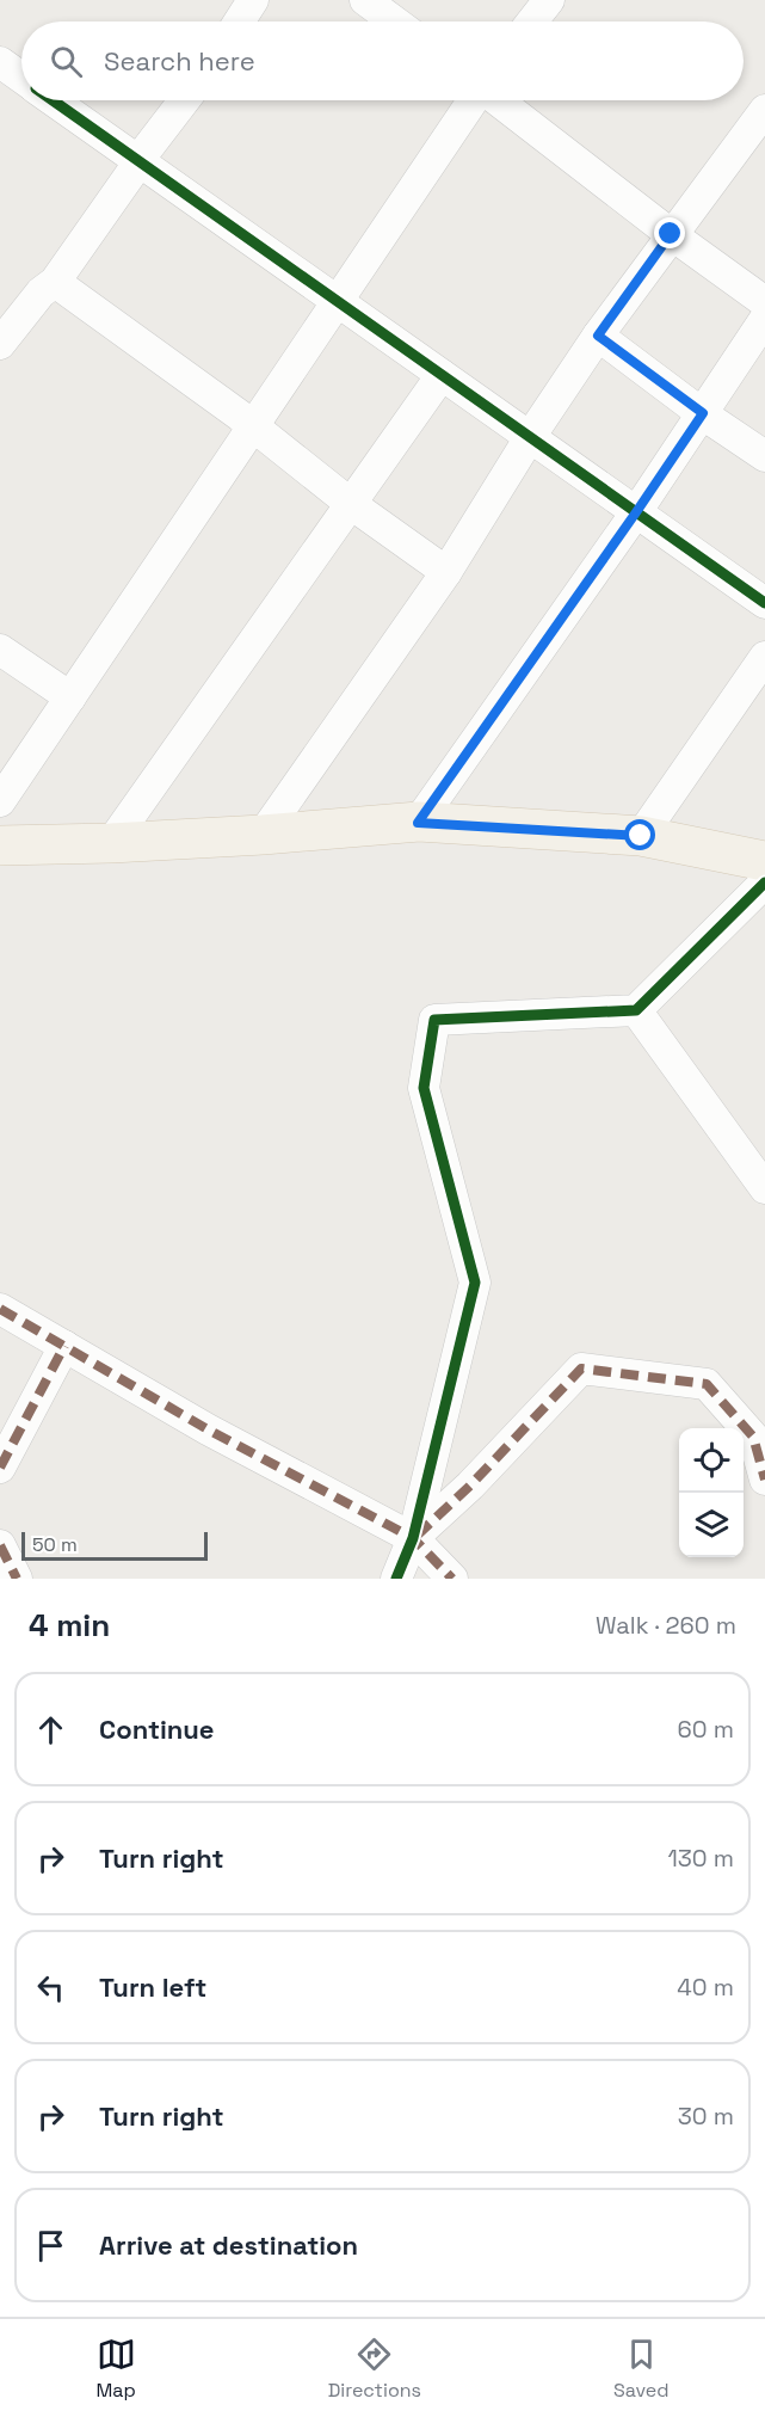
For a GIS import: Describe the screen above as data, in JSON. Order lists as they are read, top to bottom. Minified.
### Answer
{"scale_bar":"50 m","page":{"search":"Search here","scale":"50 m","heading":["4 min","Walk · 260 m"],"list":[["Continue","60 m"],["Turn right","130 m"],["Turn left","40 m"],["Turn right","30 m"],"Arrive at destination"],"nav":["Map","Directions","Saved"]}}
